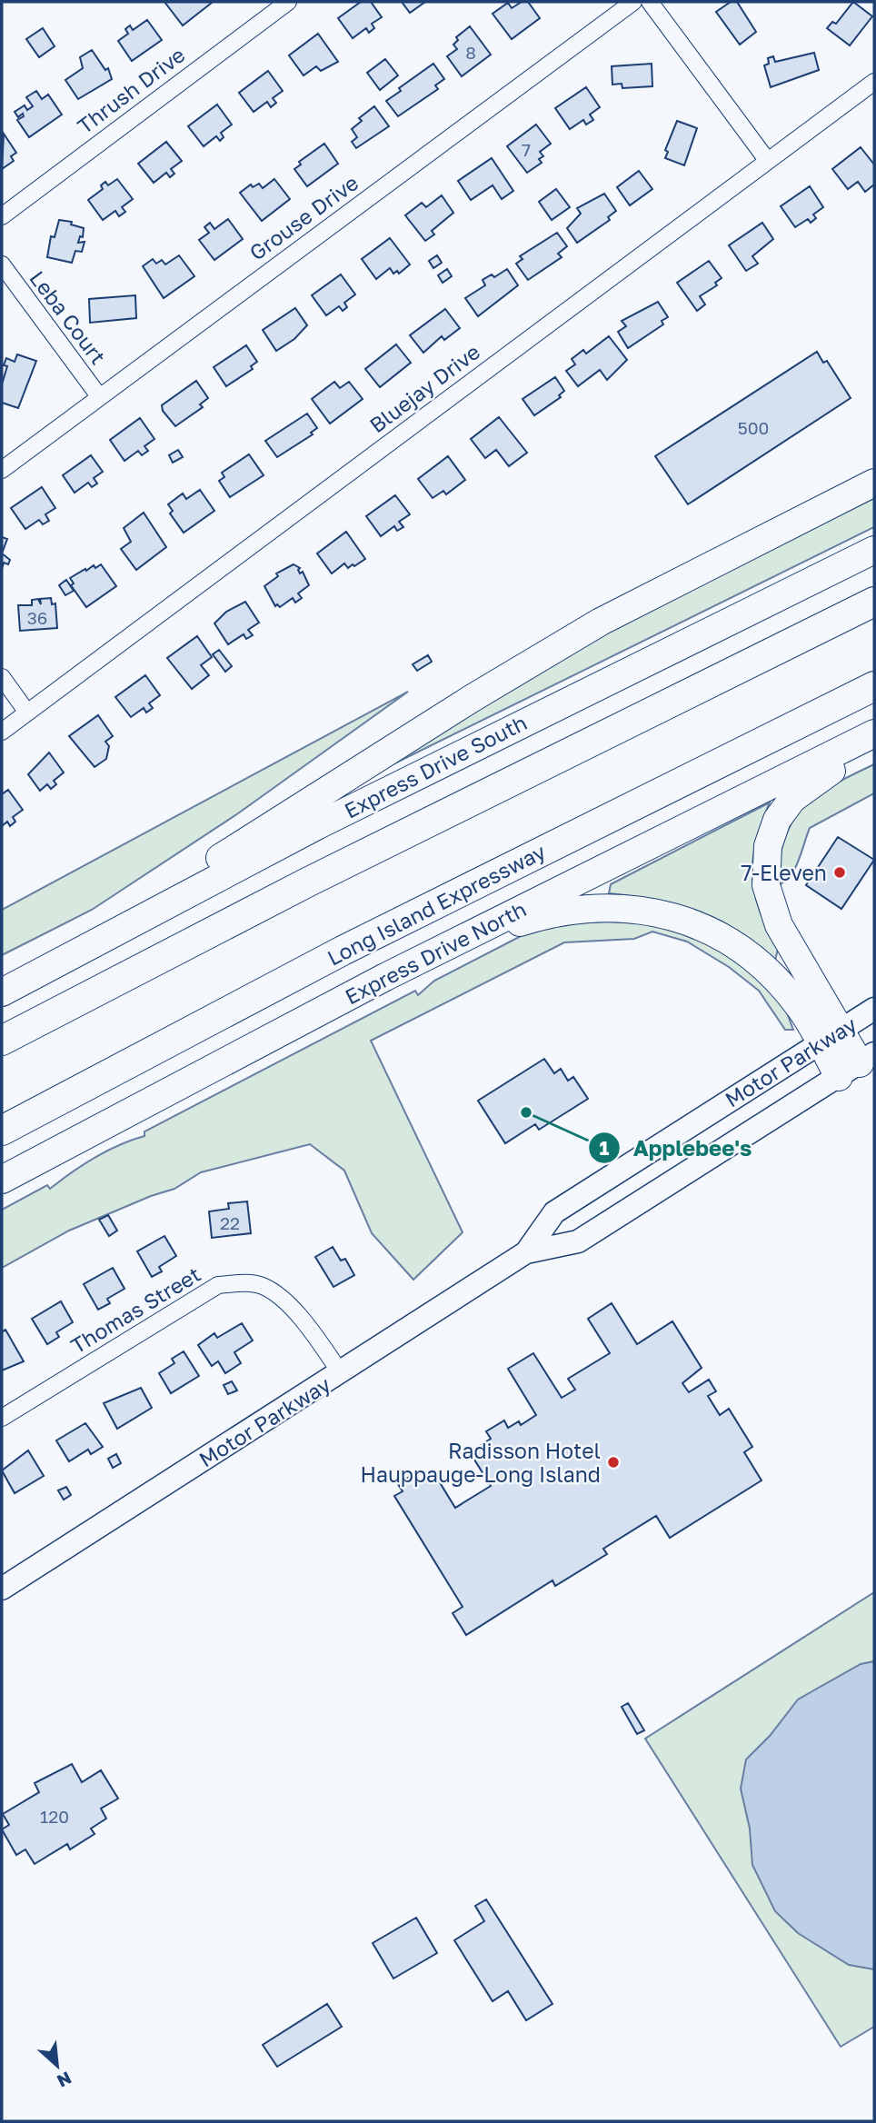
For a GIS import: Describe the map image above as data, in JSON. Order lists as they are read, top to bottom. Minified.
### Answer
{"streets":{"highway":["Express Drive South","Long Island Expressway","Express Drive North"],"main road":["Motor Parkway"],"street":["Thrush Drive","Grouse Drive","Leba Court","Bluejay Drive","Thomas Street"]},"crossings":[["Grouse Drive","Leba Court"],["Motor Parkway","Thomas Street"]],"places":["7-Eleven","Applebee's","Radisson Hotel Hauppauge-Long Island"],"house_numbers":["8","7","500","36","22","120"],"north":"bottom right"}
